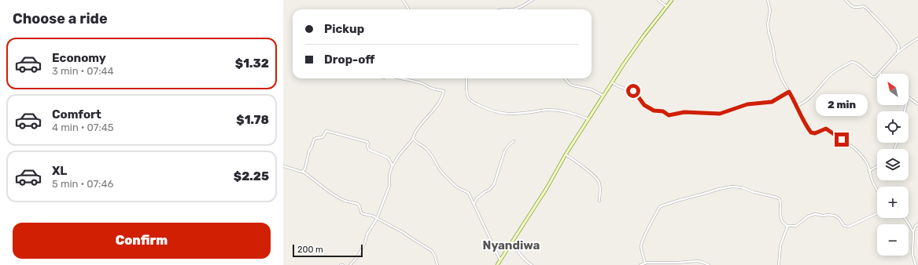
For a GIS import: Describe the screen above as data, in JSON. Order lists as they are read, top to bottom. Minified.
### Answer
{"districts":["Nyandiwa"],"scale_bar":"200 m","north":"top left","page":{"heading":"Choose a ride","banner":["Pickup","Drop-off"],"list":[{"name":"Economy","note":"3 min · 07:44","value":"$1.32"},{"name":"Comfort","note":"4 min · 07:45","value":"$1.78"},{"name":"XL","note":"5 min · 07:46","value":"$2.25"}],"map_buttons":["+","−"],"bubble":"2 min","buttons":"Confirm","scale":"200 m"}}
